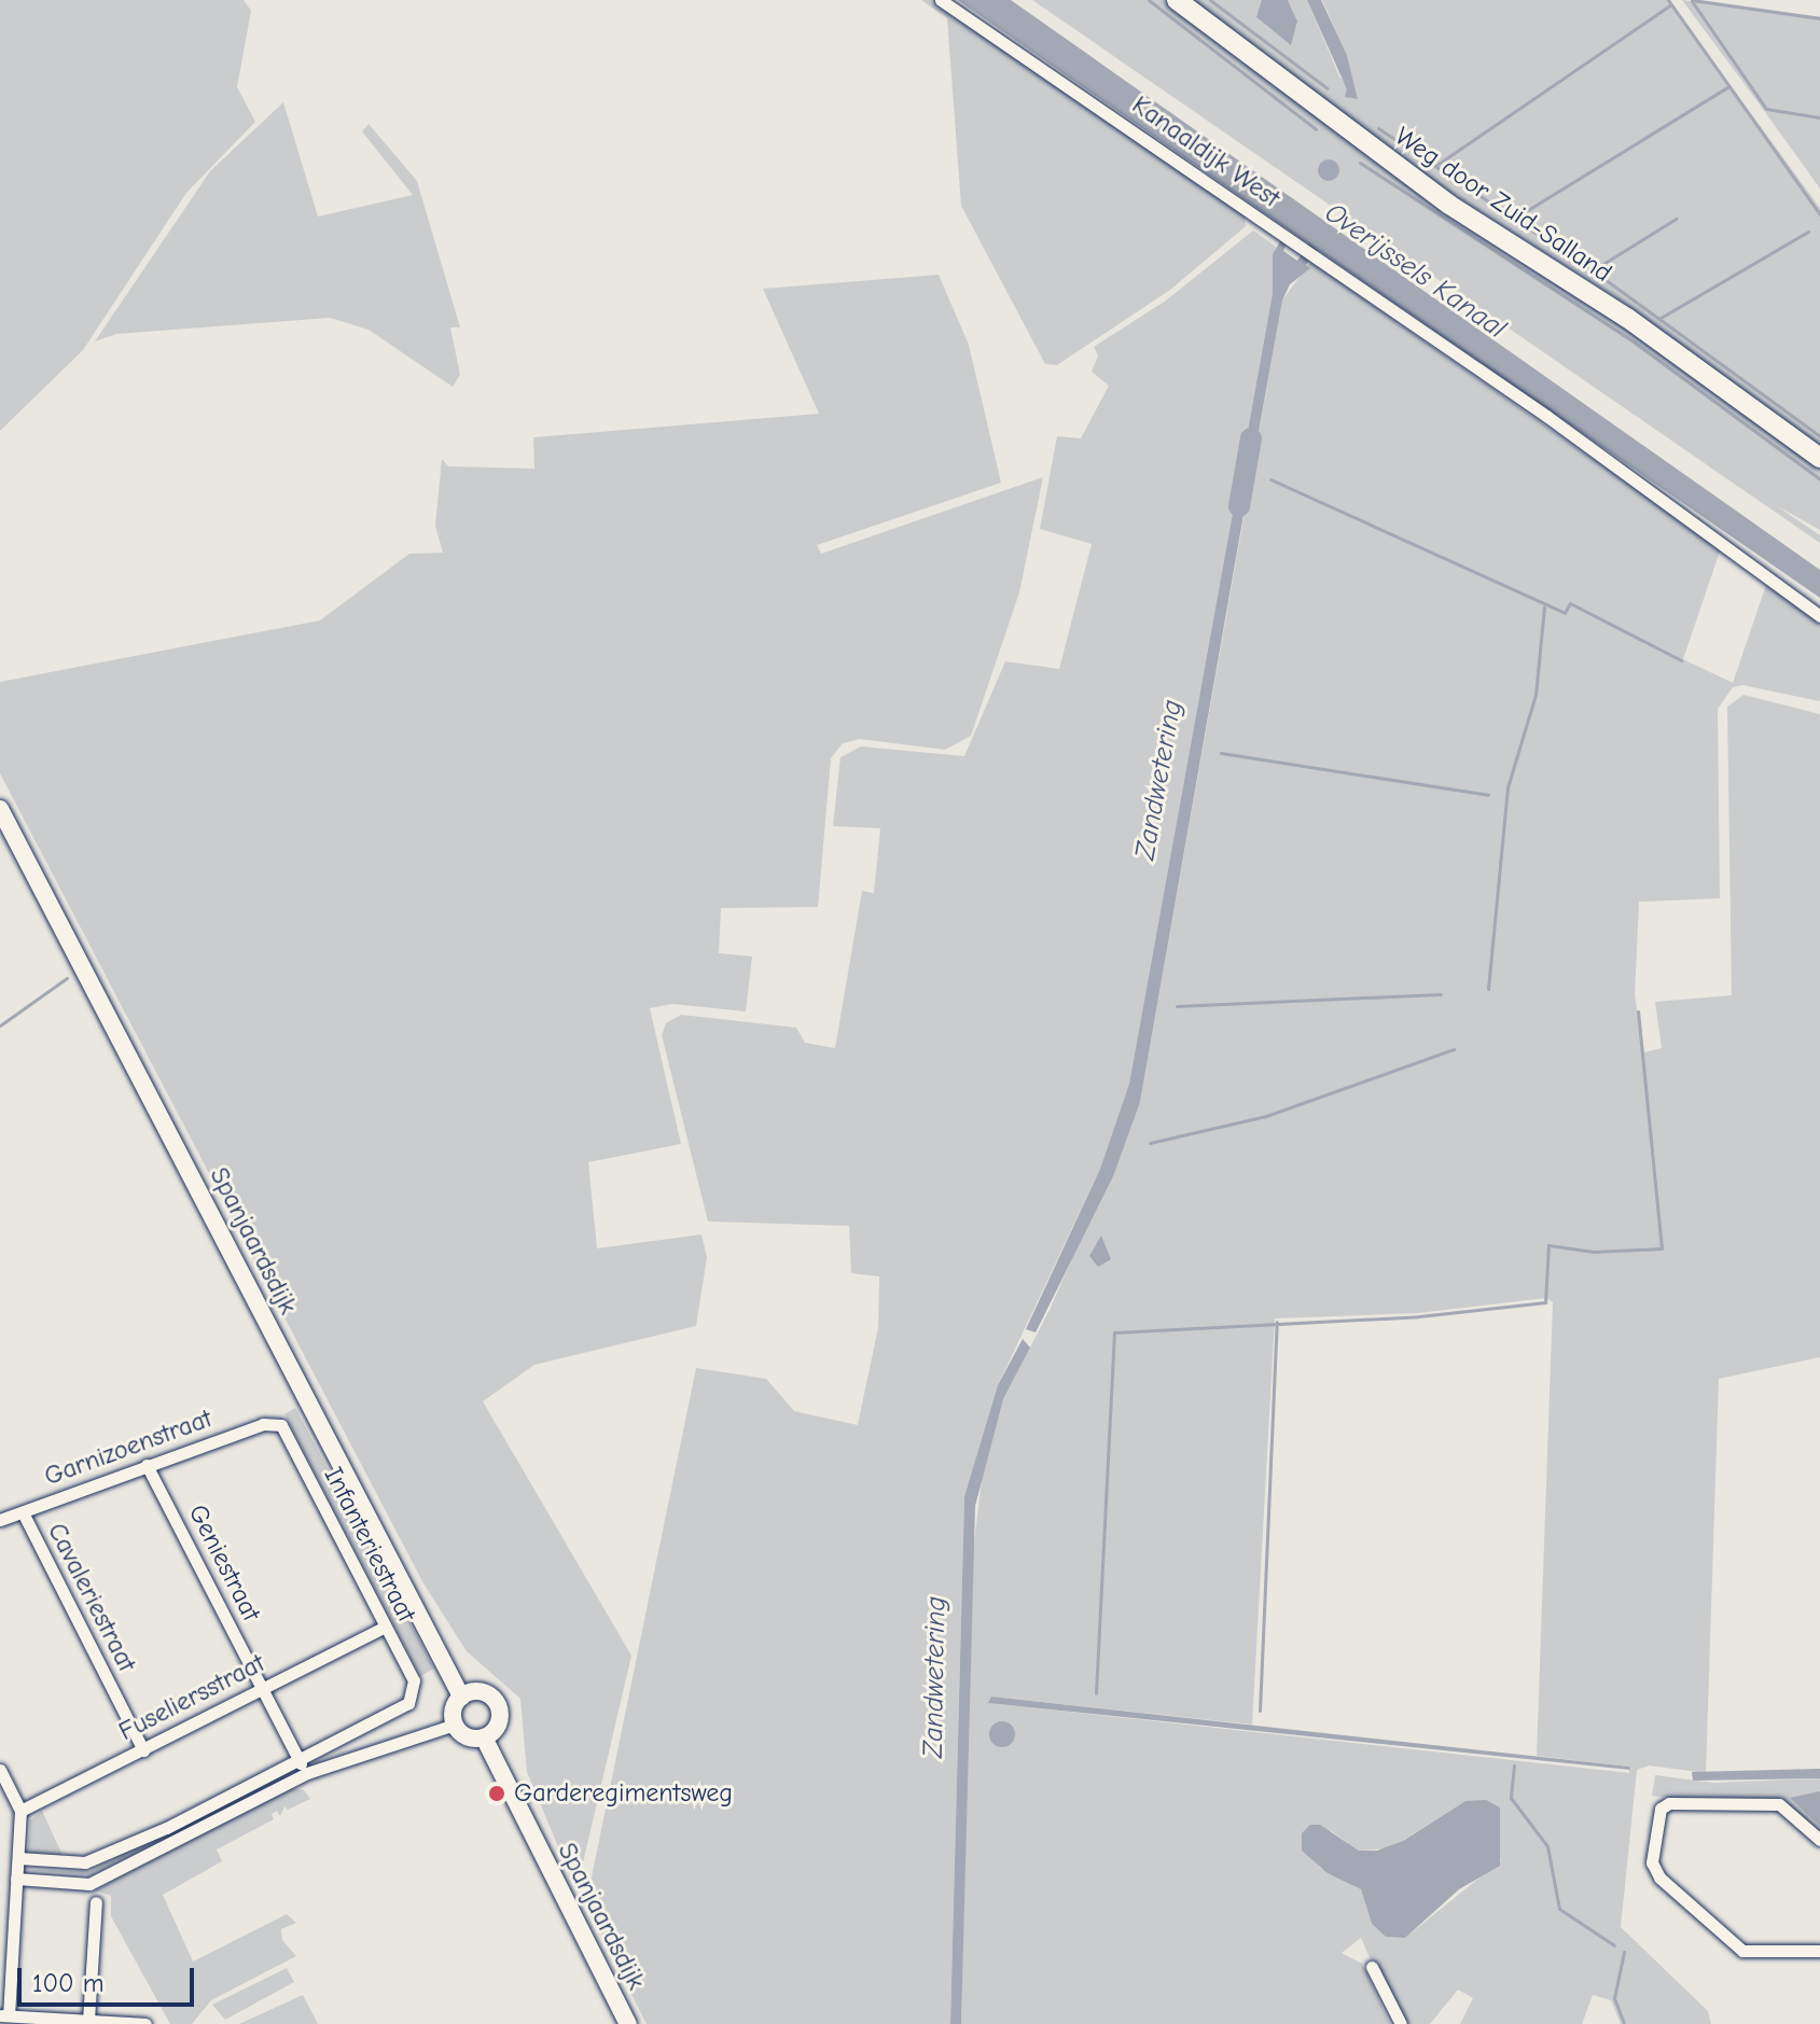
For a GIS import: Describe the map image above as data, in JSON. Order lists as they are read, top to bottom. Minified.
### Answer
{"streets":{"main road":["Weg door Zuid-Salland"],"street":["Kanaaldijk West","Spanjaardsdijk","Garnizoenstraat","Infanteriestraat","Geniestraat","Cavaleriestraat","Fuseliersstraat"]},"crossings":[["Garnizoenstraat","Infanteriestraat"],["Garnizoenstraat","Geniestraat"],["Garnizoenstraat","Cavaleriestraat"],["Infanteriestraat","Geniestraat"],["Infanteriestraat","Fuseliersstraat"],["Geniestraat","Fuseliersstraat"],["Cavaleriestraat","Fuseliersstraat"]],"water":["Overijssels Kanaal","Zandwetering"],"places":["Garderegimentsweg"],"scale_bar":"100 m"}
